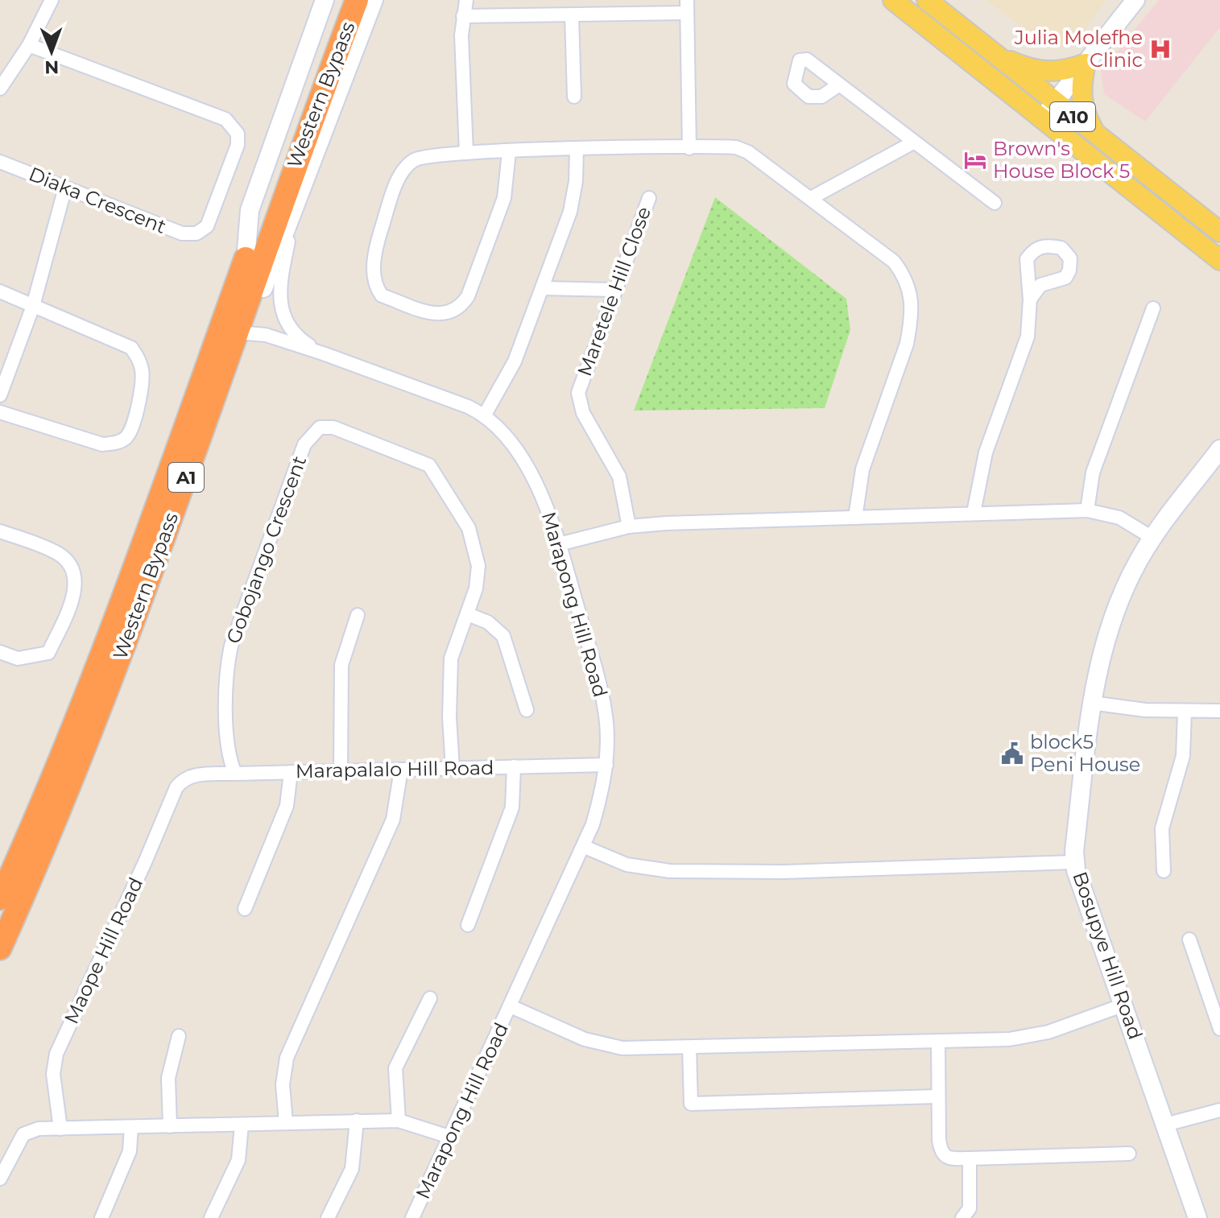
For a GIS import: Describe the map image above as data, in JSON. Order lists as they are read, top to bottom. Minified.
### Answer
{"streets":{"highway":["Western Bypass","A1"],"main road":["A10"],"street":["Diaka Crescent","Maretele Hill Close","Gobojango Crescent","Marapong Hill Road","Marapalalo Hill Road","Maope Hill Road","Bosupye Hill Road"]},"crossings":[["Gobojango Crescent","Marapalalo Hill Road"],["Marapong Hill Road","Marapalalo Hill Road"],["Marapalalo Hill Road","Maope Hill Road"]],"places":{"hospital":["Julia Molefhe Clinic"],"hotel":["Brown's House Block 5"],"public building":["block5 Peni House"]},"north":"bottom"}
